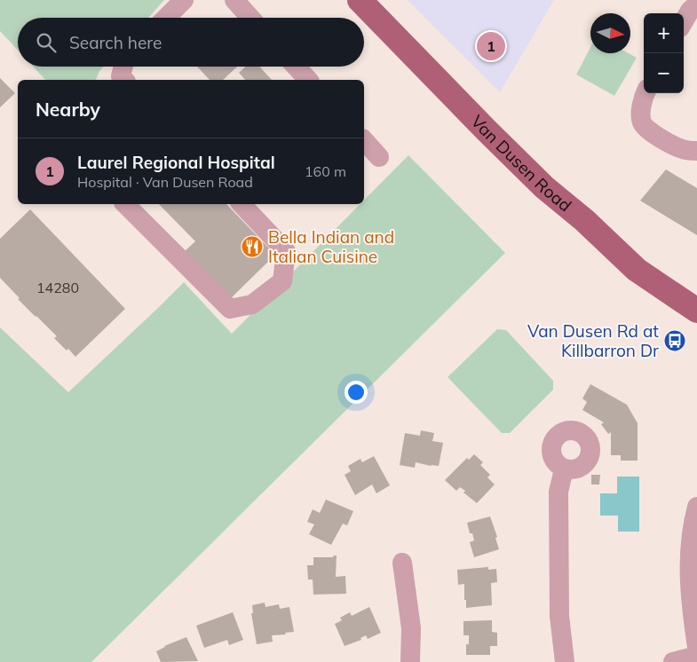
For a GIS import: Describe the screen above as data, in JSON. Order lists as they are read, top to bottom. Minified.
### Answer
{"streets":{"main road":["Van Dusen Road"]},"places":{"restaurant":["Bella Indian and Italian Cuisine"],"bus stop":["Van Dusen Rd at Killbarron Dr"]},"house_numbers":["14280"],"north":"right","page":{"map_buttons":["+","−"],"search":"Search here","pins":"1","heading":"Nearby","list":[{"mark":"1","name":"Laurel Regional Hospital","note":"Hospital · Van Dusen Road","value":"160 m"}]}}
